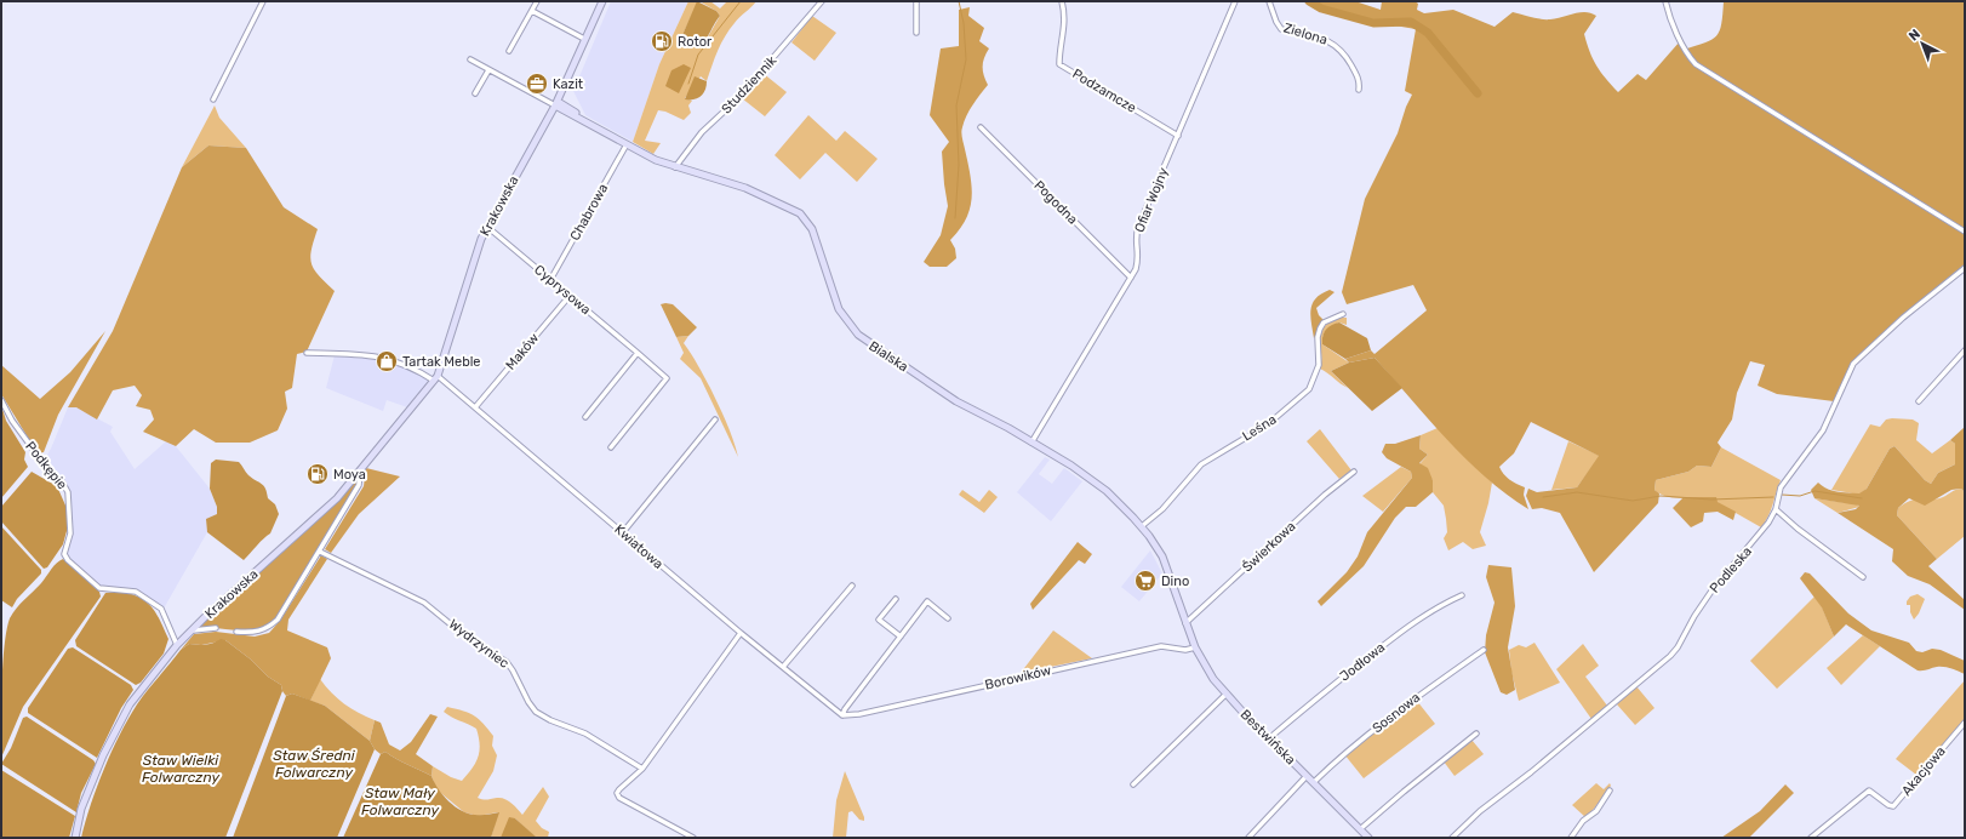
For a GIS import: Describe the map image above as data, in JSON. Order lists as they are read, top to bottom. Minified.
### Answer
{"streets":{"street":["Zielona","Studziennik","Podzamcze","Ofiar Wojny","Pogodna","Krakowska","Chabrowa","Cyprysowa","Maków","Bialska","Leśna","Podkępie","Kwiatowa","Świerkowa","Podleska","Wydrzyniec","Jodłowa","Borowików","Sosnowa","Bestwińska","Akacjowa"]},"crossings":[["Studziennik","Bialska"],["Podzamcze","Ofiar Wojny"],["Ofiar Wojny","Pogodna"],["Ofiar Wojny","Bialska"],["Krakowska","Cyprysowa"],["Krakowska","Bialska"],["Krakowska","Podkępie"],["Krakowska","Kwiatowa"],["Chabrowa","Cyprysowa"],["Chabrowa","Bialska"],["Cyprysowa","Maków"],["Maków","Kwiatowa"],["Bialska","Leśna"],["Bialska","Świerkowa"],["Bialska","Bestwińska"],["Kwiatowa","Borowików"],["Świerkowa","Bestwińska"],["Jodłowa","Bestwińska"],["Borowików","Bestwińska"],["Sosnowa","Bestwińska"]],"water":["Staw Średni Folwarczny","Staw Wielki Folwarczny","Staw Mały Folwarczny"],"places":{"fuel station":["Rotor","Moya"],"office":["Kazit"],"shop":["Tartak Meble"],"supermarket":["Dino"]},"north":"top left"}
